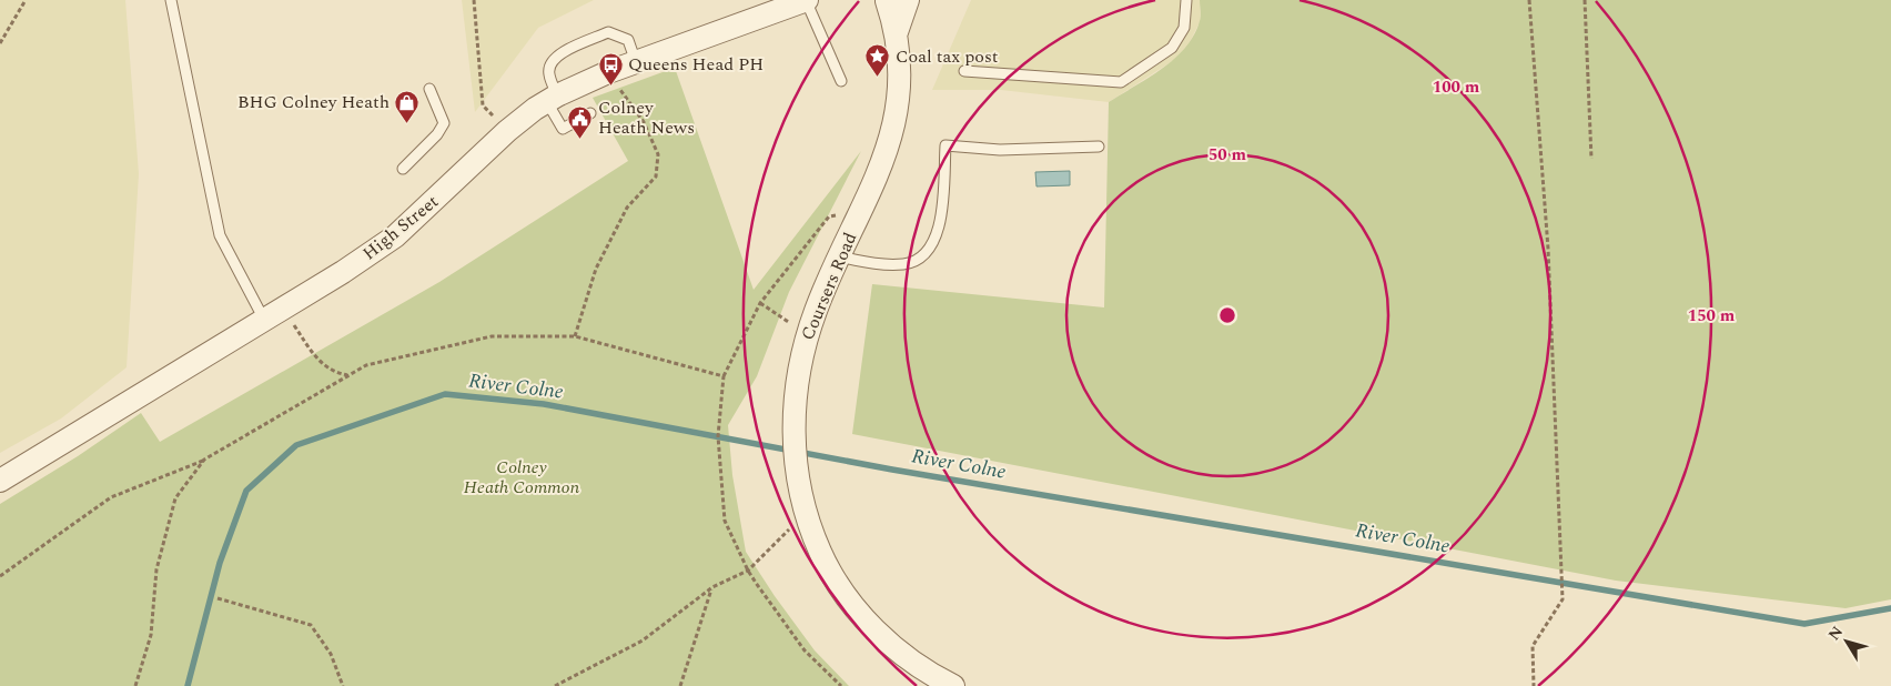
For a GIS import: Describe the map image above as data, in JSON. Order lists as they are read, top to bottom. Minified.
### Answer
{"streets":{"street":["High Street","Coursers Road"]},"water":["River Colne"],"parks":["Colney Heath Common"],"places":{"place":["Coal tax post"],"bus stop":["Queens Head PH"],"shop":["BHG Colney Heath"],"public building":["Colney Heath News"]},"north":"top left","rings":["100 m","50 m","150 m"]}
